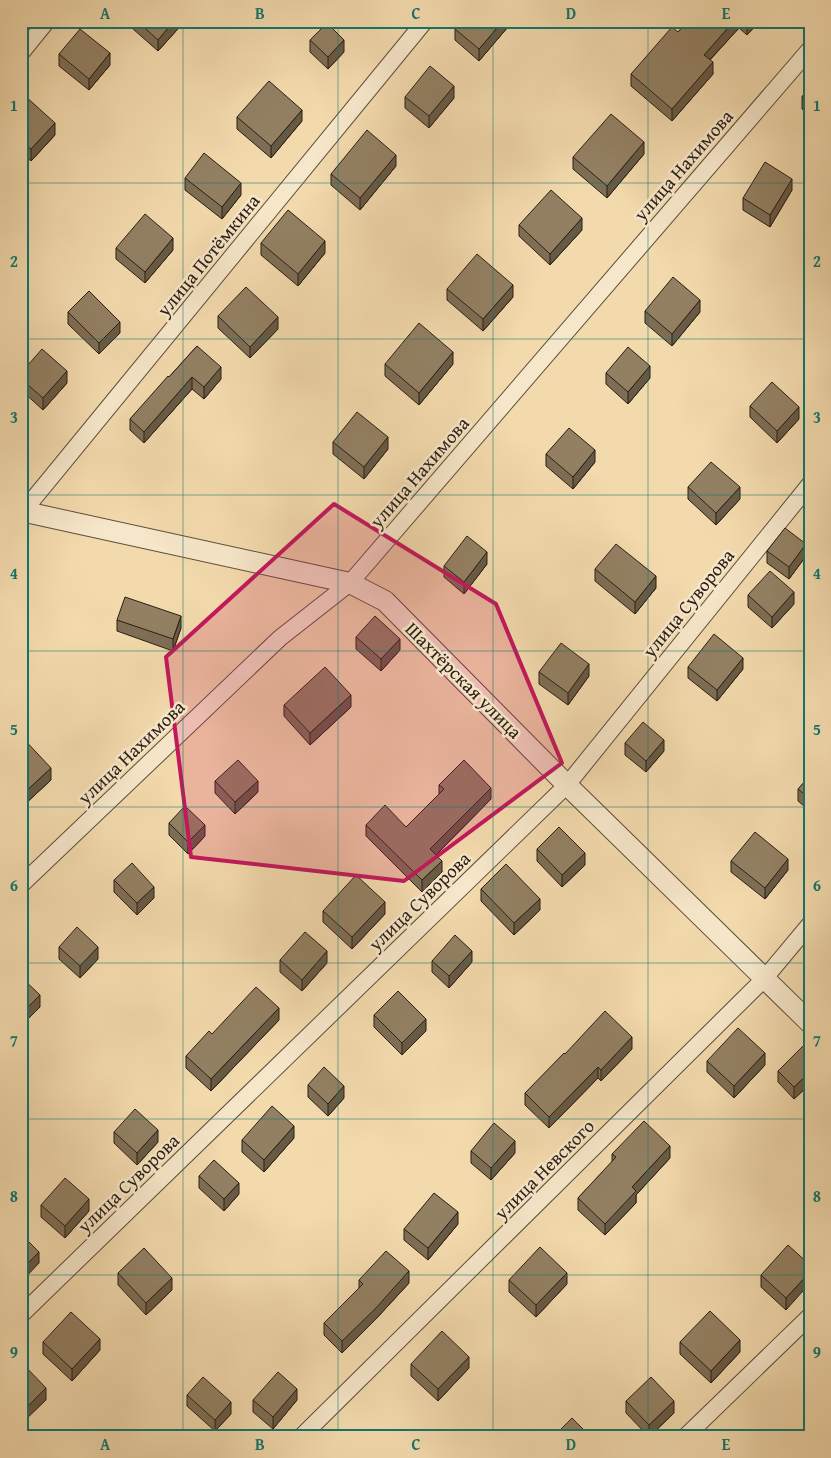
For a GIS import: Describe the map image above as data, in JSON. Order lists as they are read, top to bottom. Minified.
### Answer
{"streets":{"street":["улица Нахимова","улица Потёмкина","улица Суворова","Шахтёрская улица","улица Невского"]},"crossings":[["улица Нахимова","Шахтёрская улица"],["улица Потёмкина","Шахтёрская улица"],["улица Суворова","Шахтёрская улица"],["Шахтёрская улица","улица Невского"]],"grid":{"columns":["A","B","C","D","E"],"rows":["1","2","3","4","5","6","7","8","9"]}}
